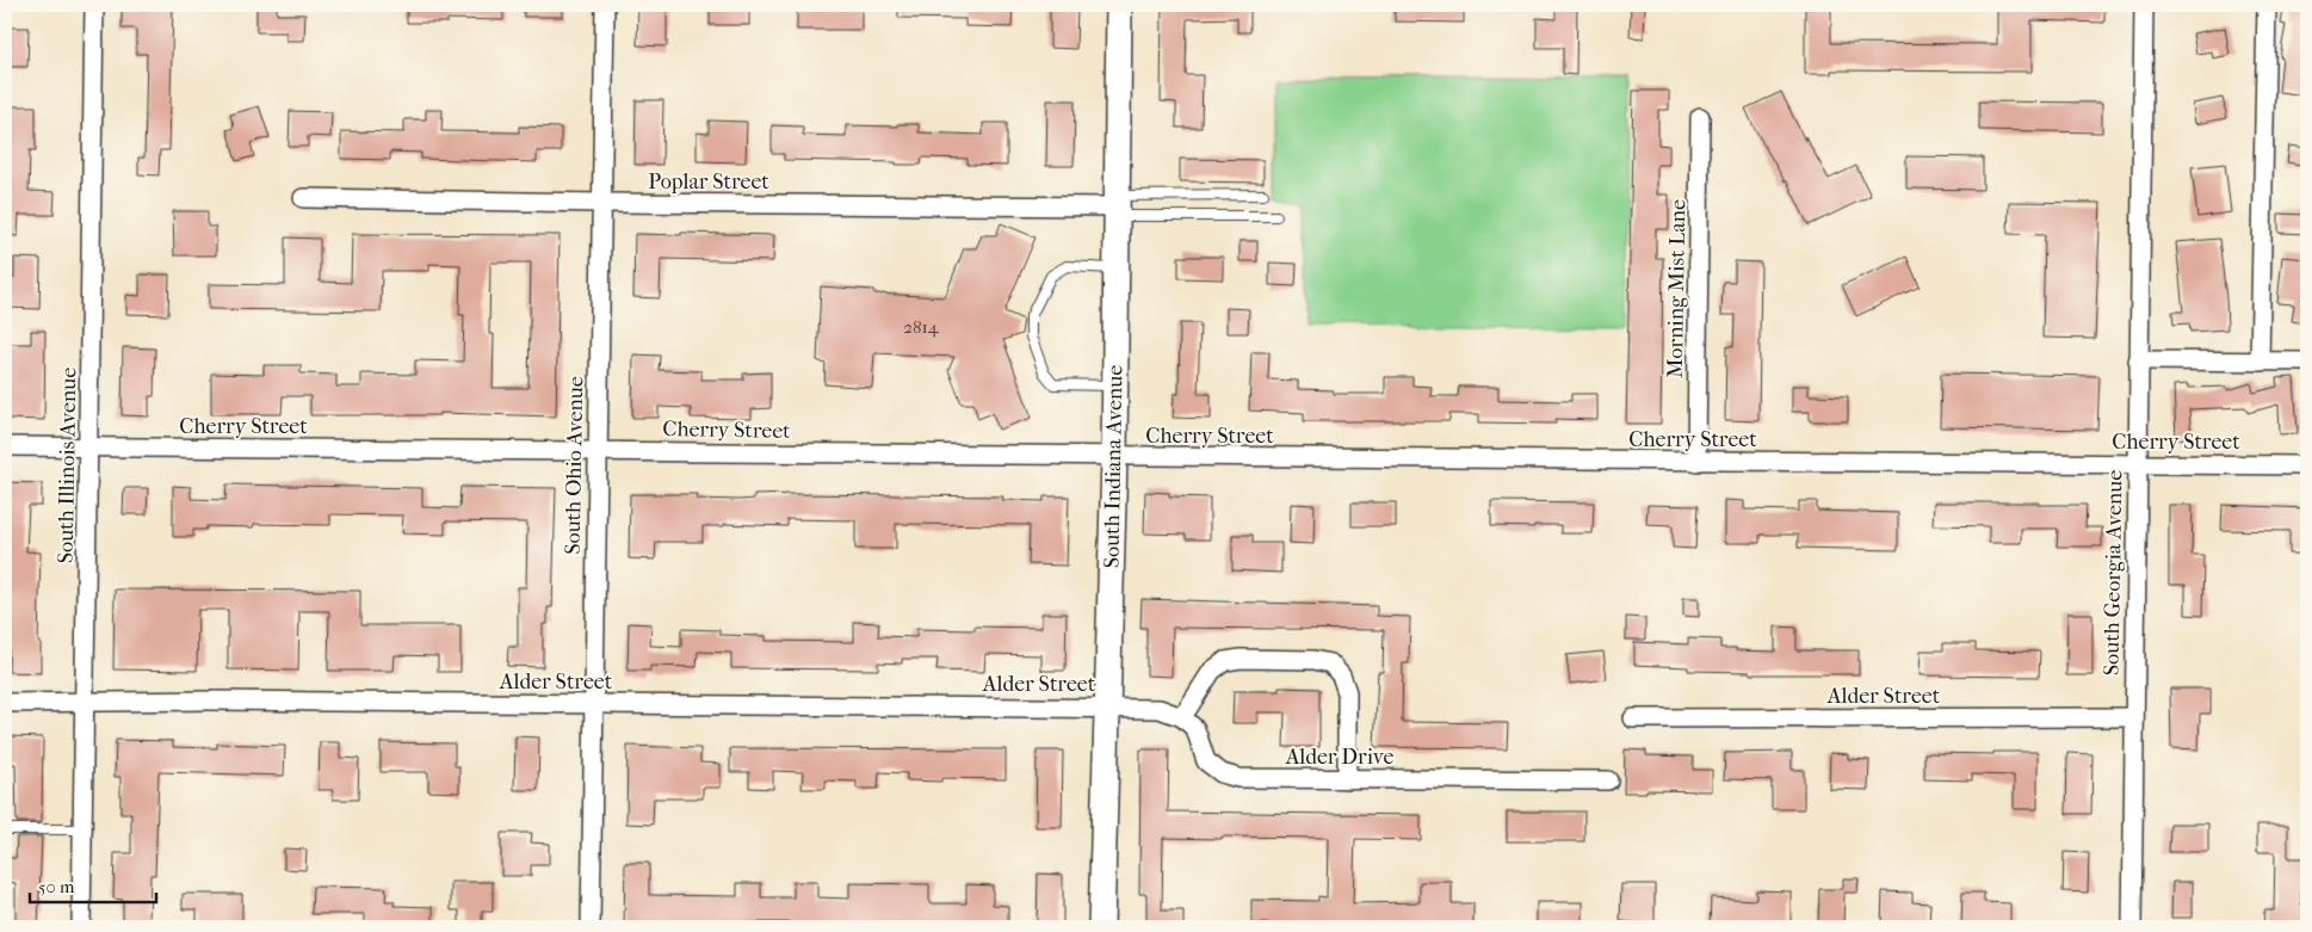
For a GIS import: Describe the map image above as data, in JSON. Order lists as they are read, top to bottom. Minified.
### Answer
{"streets":{"main road":["South Indiana Avenue"],"street":["Poplar Street","Morning Mist Lane","Cherry Street","South Illinois Avenue","South Ohio Avenue","South Georgia Avenue","Alder Street","Alder Drive"]},"crossings":[["Poplar Street","South Ohio Avenue"],["Poplar Street","South Indiana Avenue"],["Morning Mist Lane","Cherry Street"],["Cherry Street","South Illinois Avenue"],["Cherry Street","South Ohio Avenue"],["Cherry Street","South Indiana Avenue"],["Cherry Street","South Georgia Avenue"],["South Illinois Avenue","Alder Street"],["South Ohio Avenue","Alder Street"],["South Indiana Avenue","Alder Street"],["South Georgia Avenue","Alder Street"]],"house_numbers":["2814"],"scale_bar":"50 m"}
